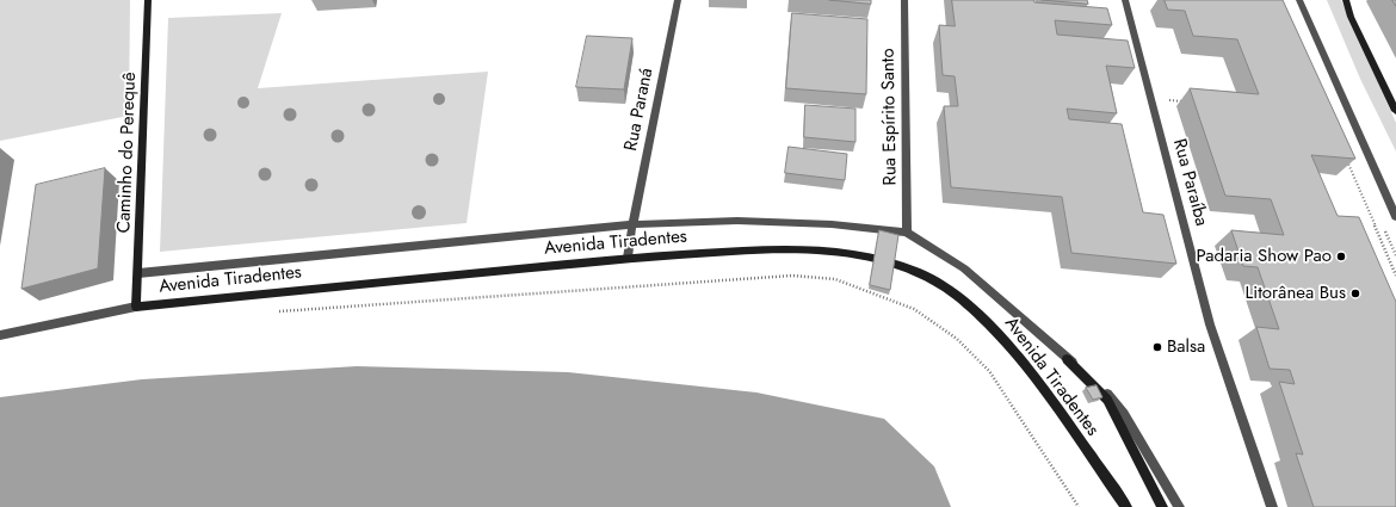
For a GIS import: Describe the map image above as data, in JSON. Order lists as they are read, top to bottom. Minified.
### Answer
{"streets":{"main road":["Caminho do Perequê","Avenida Tiradentes"],"street":["Rua Paraná","Rua Espírito Santo","Rua Paraíba"]},"crossings":[["Rua Paraná","Avenida Tiradentes"],["Rua Espírito Santo","Avenida Tiradentes"],["Caminho do Perequê","Avenida Tiradentes"]],"places":["Padaria Show Pao","Litorânea Bus","Balsa"]}
